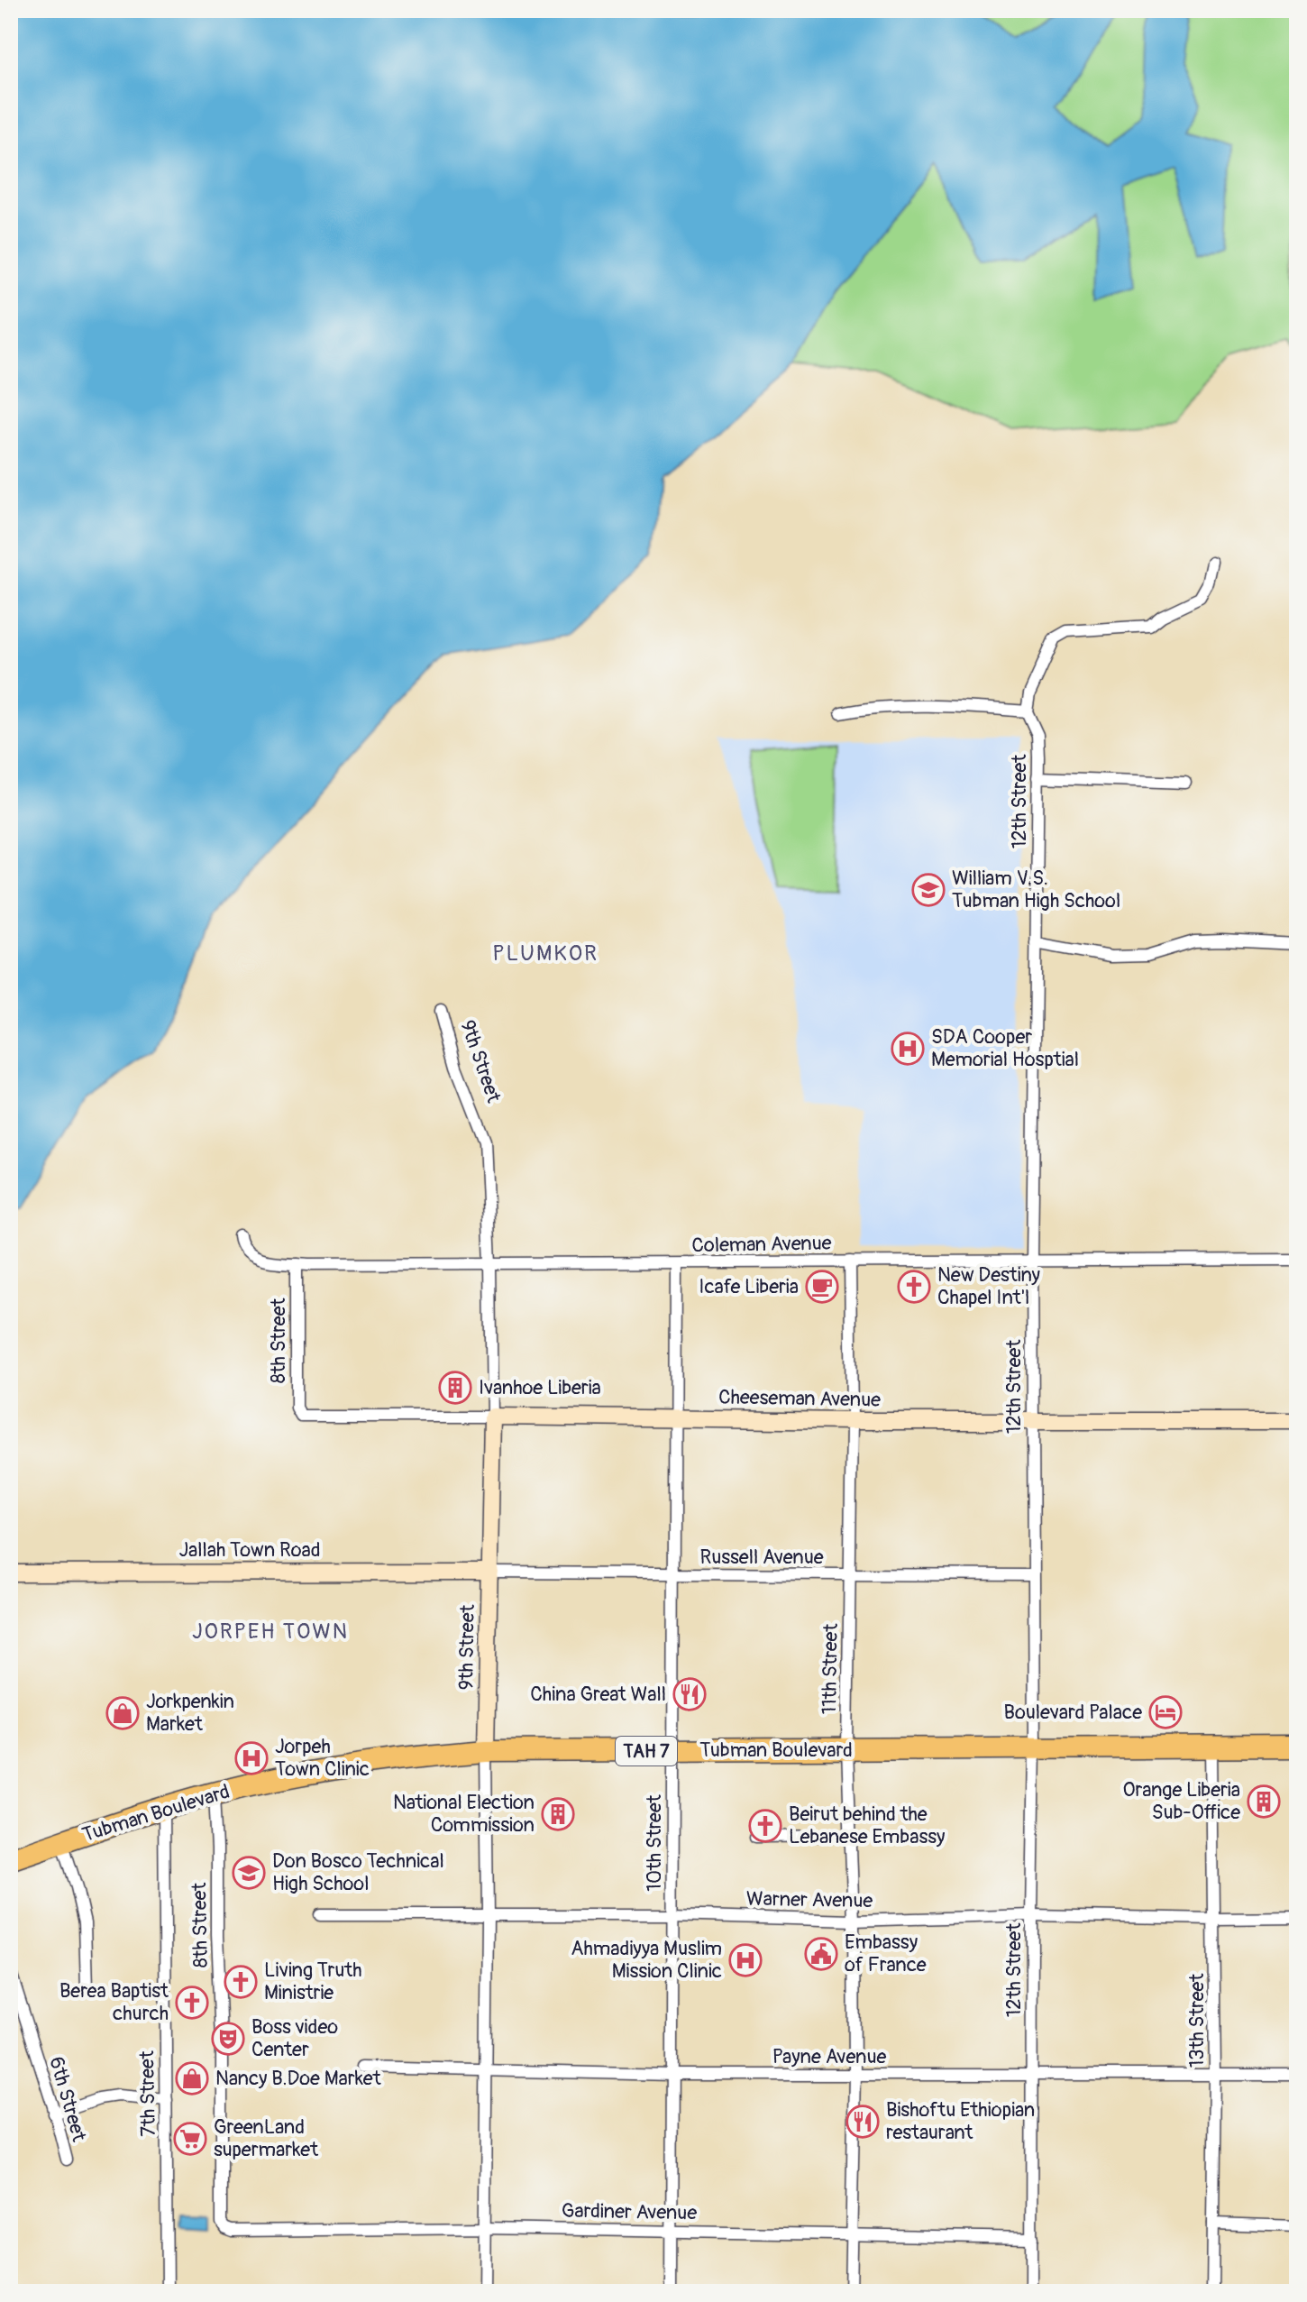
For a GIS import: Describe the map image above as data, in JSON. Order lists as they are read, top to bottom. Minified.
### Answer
{"streets":{"highway":["Tubman Boulevard","TAH 7"],"street":["12th Street","9th Street","Coleman Avenue","8th Street","Cheeseman Avenue","Jallah Town Road","Russell Avenue","11th Street","10th Street","Warner Avenue","13th Street","Payne Avenue","7th Street","6th Street","Gardiner Avenue"]},"crossings":[["12th Street","Coleman Avenue"],["12th Street","Cheeseman Avenue"],["12th Street","Russell Avenue"],["12th Street","Tubman Boulevard"],["12th Street","Warner Avenue"],["12th Street","Payne Avenue"],["12th Street","Gardiner Avenue"],["9th Street","Coleman Avenue"],["9th Street","Cheeseman Avenue"],["9th Street","Jallah Town Road"],["9th Street","Russell Avenue"],["9th Street","Tubman Boulevard"],["9th Street","Warner Avenue"],["9th Street","Payne Avenue"],["9th Street","Gardiner Avenue"],["Coleman Avenue","8th Street"],["Coleman Avenue","11th Street"],["Coleman Avenue","10th Street"],["8th Street","Cheeseman Avenue"],["8th Street","Tubman Boulevard"],["8th Street","Gardiner Avenue"],["Cheeseman Avenue","11th Street"],["Cheeseman Avenue","10th Street"],["Jallah Town Road","Russell Avenue"],["Russell Avenue","11th Street"],["Russell Avenue","10th Street"],["11th Street","Tubman Boulevard"],["11th Street","Warner Avenue"],["11th Street","Payne Avenue"],["11th Street","Gardiner Avenue"],["Tubman Boulevard","10th Street"],["Tubman Boulevard","13th Street"],["Tubman Boulevard","7th Street"],["10th Street","Warner Avenue"],["10th Street","Payne Avenue"],["10th Street","Gardiner Avenue"],["Warner Avenue","13th Street"],["13th Street","Payne Avenue"]],"districts":["PLUMKOR","JORPEH TOWN"],"places":{"school or university":["William V.S. Tubman High School","Don Bosco Technical High School"],"hospital":["SDA Cooper Memorial Hosptial","Jorpeh Town Clinic","Ahmadiyya Muslim Mission Clinic"],"cafe":["Icafe Liberia"],"church":["New Destiny Chapel Int'l","Beirut behind the Lebanese Embassy","Living Truth Ministrie","Berea Baptist church"],"building":["Ivanhoe Liberia","Orange Liberia Sub-Office","National Election Commission"],"restaurant":["China Great Wall","Bishoftu Ethiopian restaurant"],"hotel":["Boulevard Palace"],"shop":["Jorkpenkin Market","Nancy B.Doe Market"],"public building":["Embassy of France"],"theatre":["Boss video Center"],"supermarket":["GreenLand supermarket"]}}
